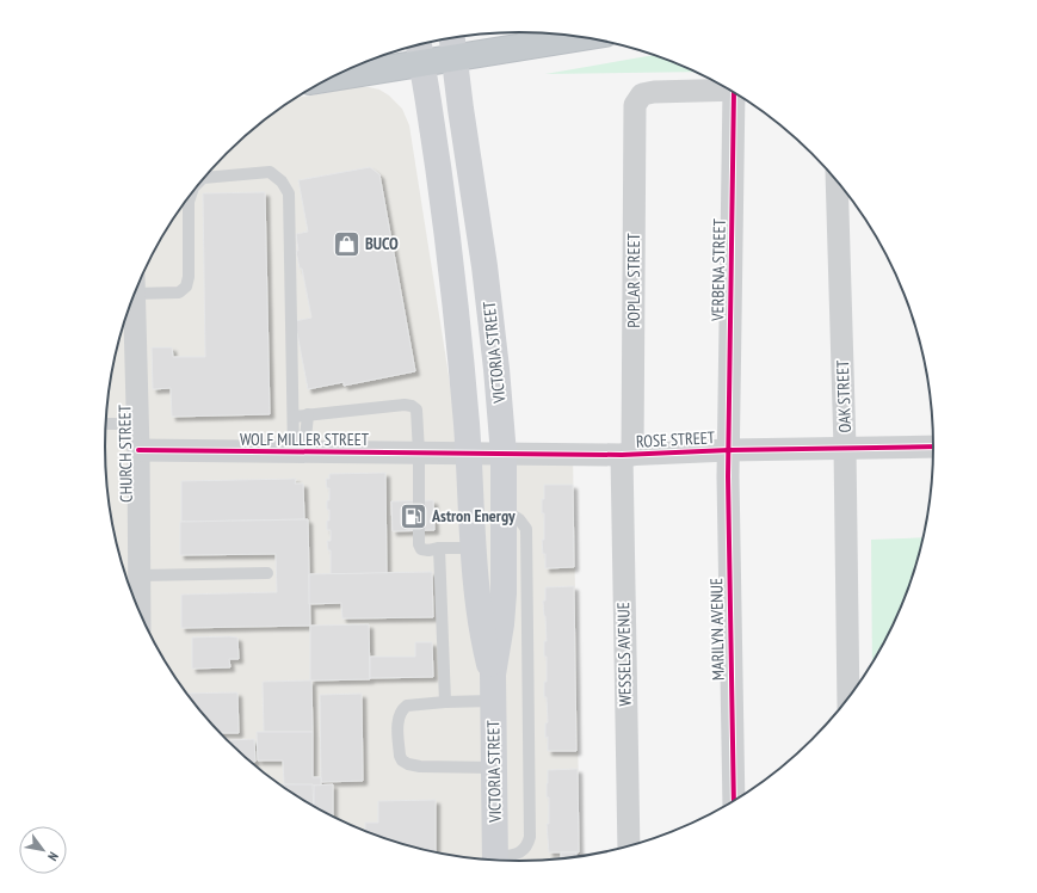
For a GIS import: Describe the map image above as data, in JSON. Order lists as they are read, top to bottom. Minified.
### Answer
{"streets":{"main road":["VICTORIA STREET"],"street":["VERBENA STREET","POPLAR STREET","OAK STREET","WOLF MILLER STREET","ROSE STREET","CHURCH STREET","MARILYN AVENUE","WESSELS AVENUE"]},"crossings":[["VERBENA STREET","ROSE STREET"],["VERBENA STREET","MARILYN AVENUE"],["POPLAR STREET","ROSE STREET"],["POPLAR STREET","WESSELS AVENUE"],["VICTORIA STREET","WOLF MILLER STREET"],["VICTORIA STREET","ROSE STREET"],["OAK STREET","ROSE STREET"],["WOLF MILLER STREET","ROSE STREET"],["WOLF MILLER STREET","CHURCH STREET"],["ROSE STREET","MARILYN AVENUE"],["ROSE STREET","WESSELS AVENUE"]],"places":{"shop":["BUCO"],"fuel station":["Astron Energy"]},"north":"bottom right"}
